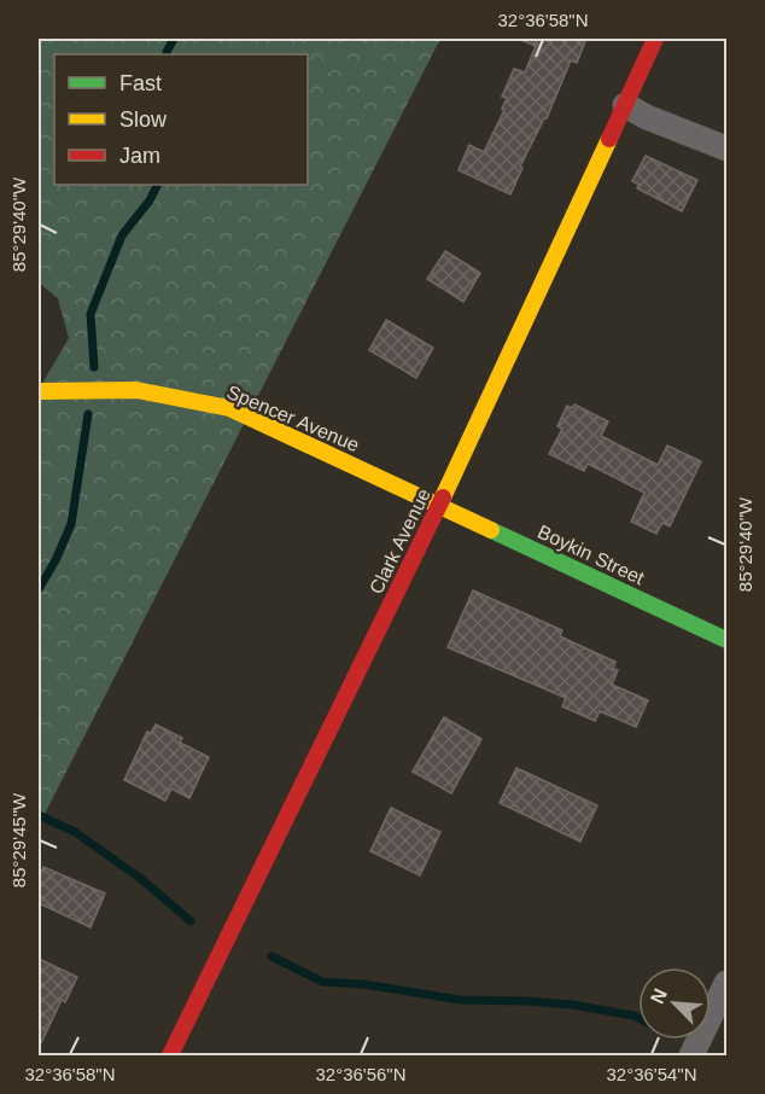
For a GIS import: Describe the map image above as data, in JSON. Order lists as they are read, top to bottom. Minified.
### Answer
{"streets":{"street":["Spencer Avenue","Clark Avenue","Boykin Street"]},"crossings":[["Spencer Avenue","Clark Avenue"],["Spencer Avenue","Boykin Street"],["Clark Avenue","Boykin Street"]],"legend":["Fast","Slow","Jam"],"north":"top left","coordinates":["32°36'58\"N","85°29'40\"W","85°29'45\"W","32°36'56\"N","32°36'54\"N"]}
